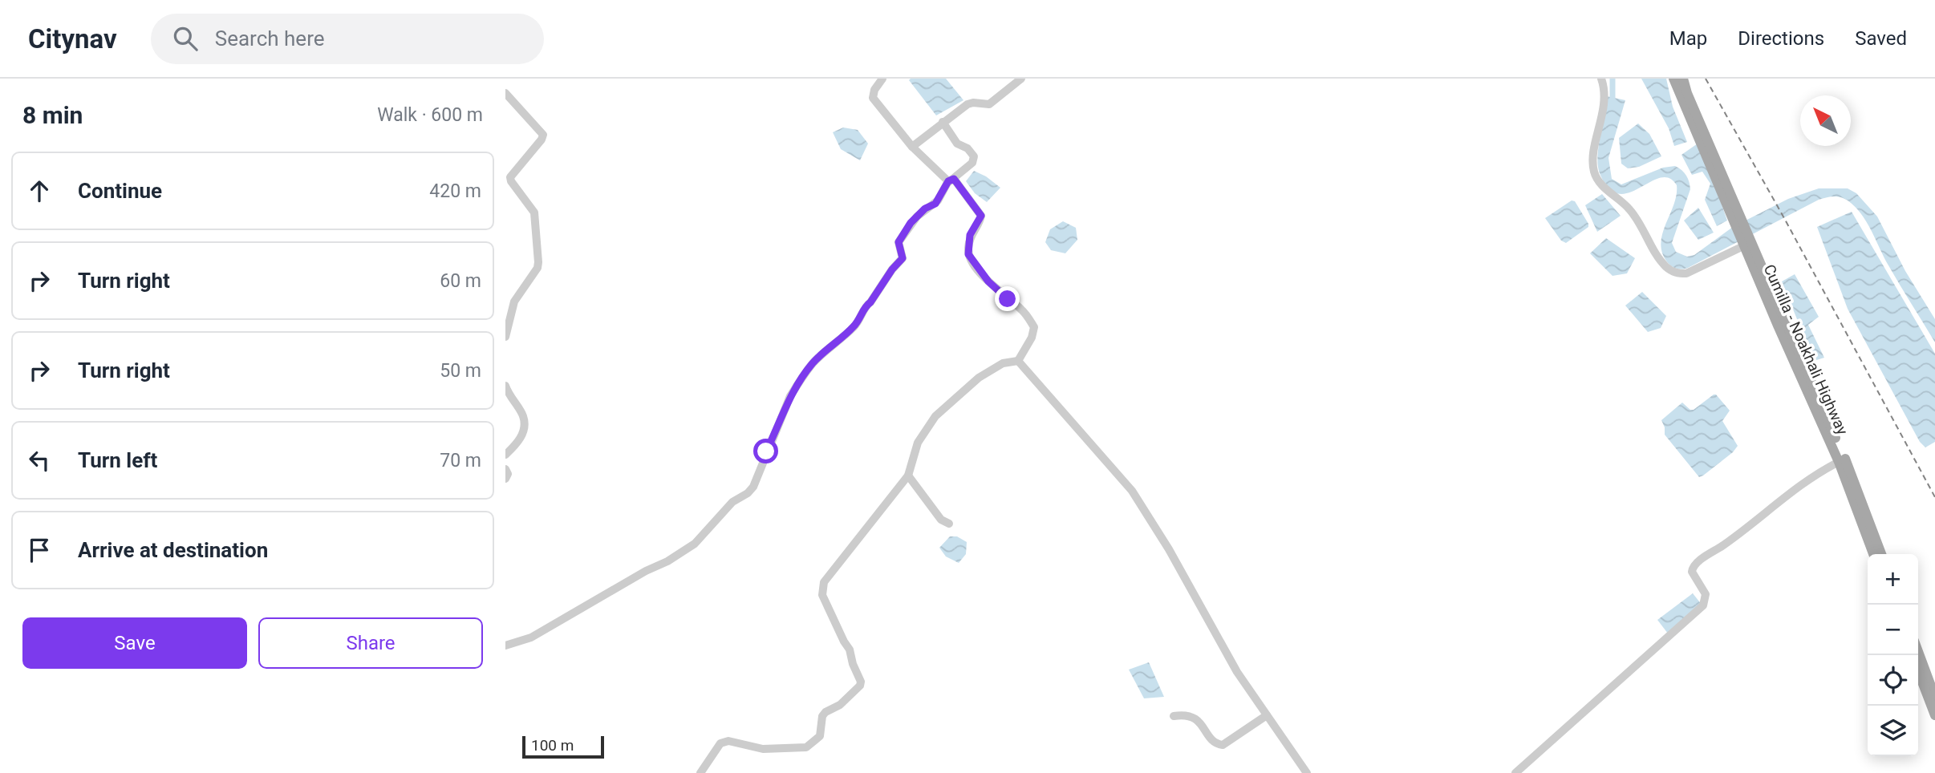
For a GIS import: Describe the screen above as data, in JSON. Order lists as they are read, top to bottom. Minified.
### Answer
{"streets":{"main road":["Cumilla - Noakhali Highway"]},"scale_bar":"100 m","north":"top left","page":{"header":"Citynav","search":"Search here","nav":["Map","Directions","Saved"],"heading":["8 min","Walk · 600 m"],"list":[["Continue","420 m"],["Turn right","60 m"],["Turn right","50 m"],["Turn left","70 m"],"Arrive at destination"],"map_buttons":["+","−"],"buttons":["Save","Share"],"scale":"100 m"}}
